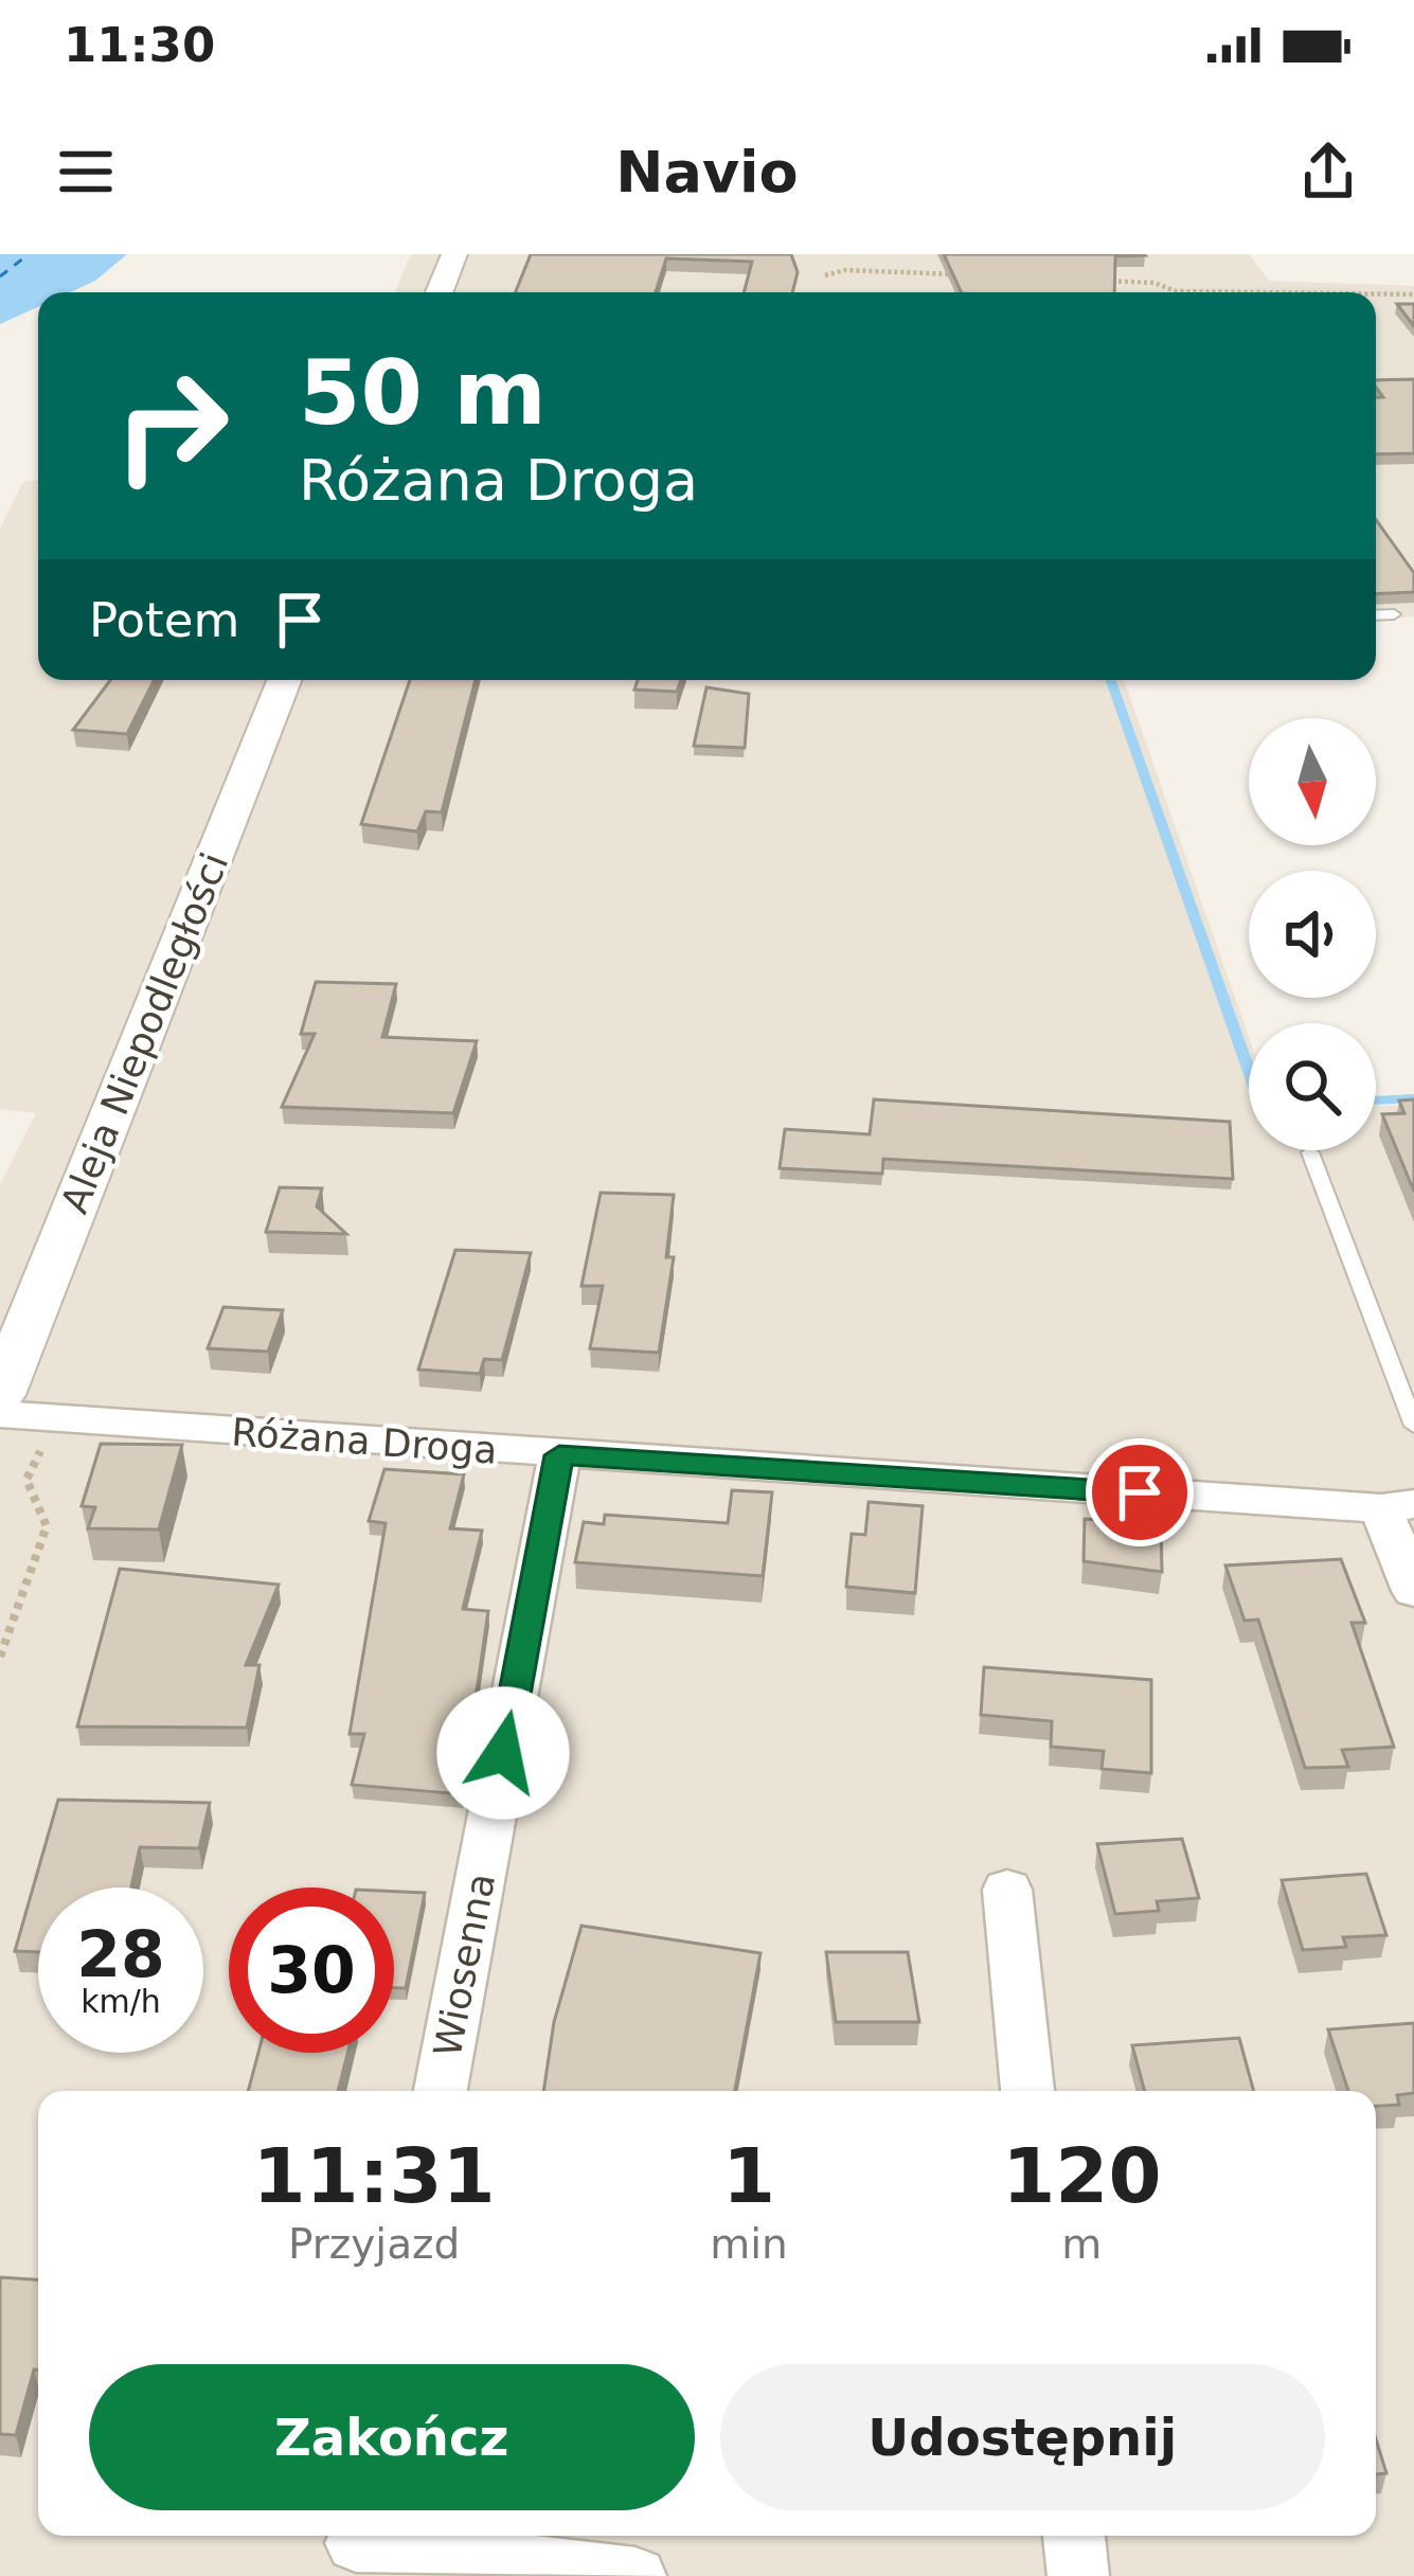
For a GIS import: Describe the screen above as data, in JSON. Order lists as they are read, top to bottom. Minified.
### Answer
{"streets":{"street":["Aleja Niepodległości","Różana Droga","Wiosenna"]},"crossings":[["Różana Droga","Wiosenna"]],"north":"bottom","page":{"status":"11:30","header":"Navio","turn":["50 m","Różana Droga"],"then":"Potem","speed":"28 km/h","limit":"30","eta":["11:31","Przyjazd","1","min","120","m"],"buttons":["Zakończ","Udostępnij"]}}
